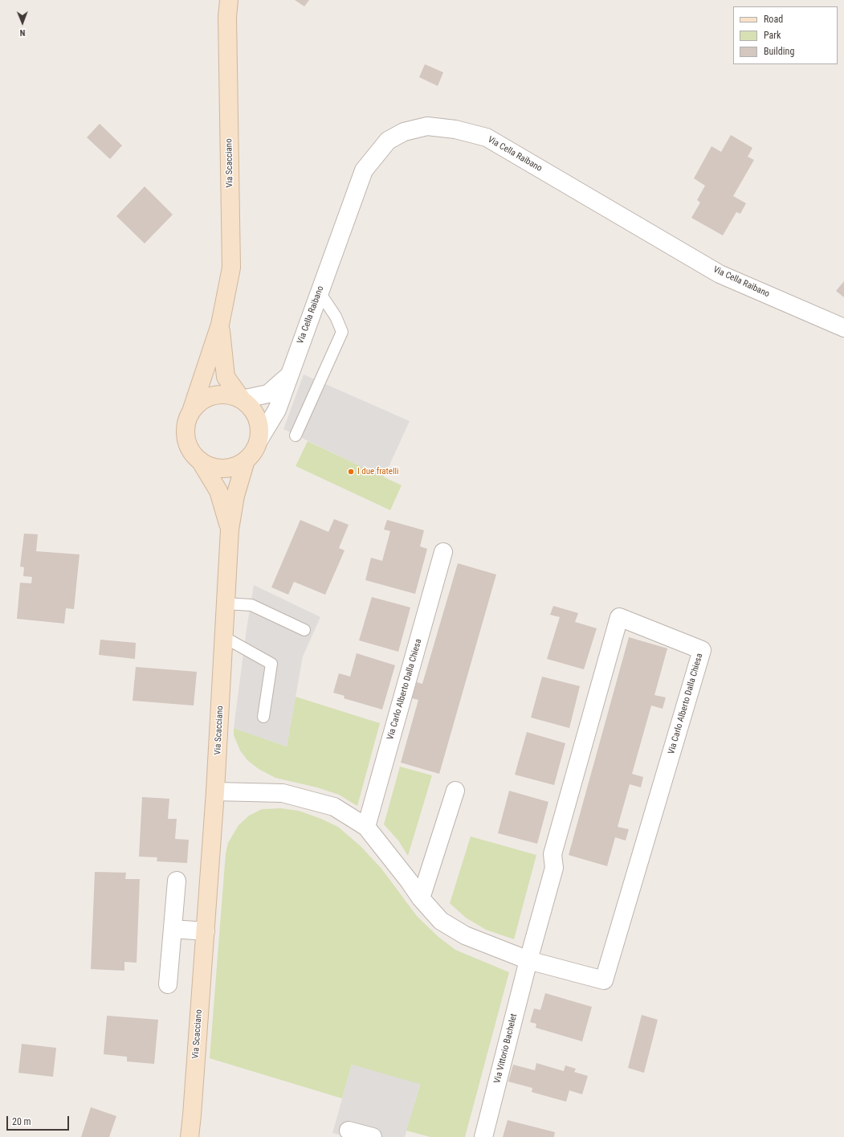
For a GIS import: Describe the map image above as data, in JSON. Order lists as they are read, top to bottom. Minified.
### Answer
{"streets":{"street":["Via Cella Raibano","Via Scacciano","Via Carlo Alberto Dalla Chiesa","Via Vittorio Bachelet"]},"crossings":[["Via Cella Raibano","Via Scacciano"],["Via Scacciano","Via Carlo Alberto Dalla Chiesa"],["Via Carlo Alberto Dalla Chiesa","Via Vittorio Bachelet"]],"places":["I due fratelli"],"legend":["Road","Park","Building"],"scale_bar":"20 m","north":"bottom"}
